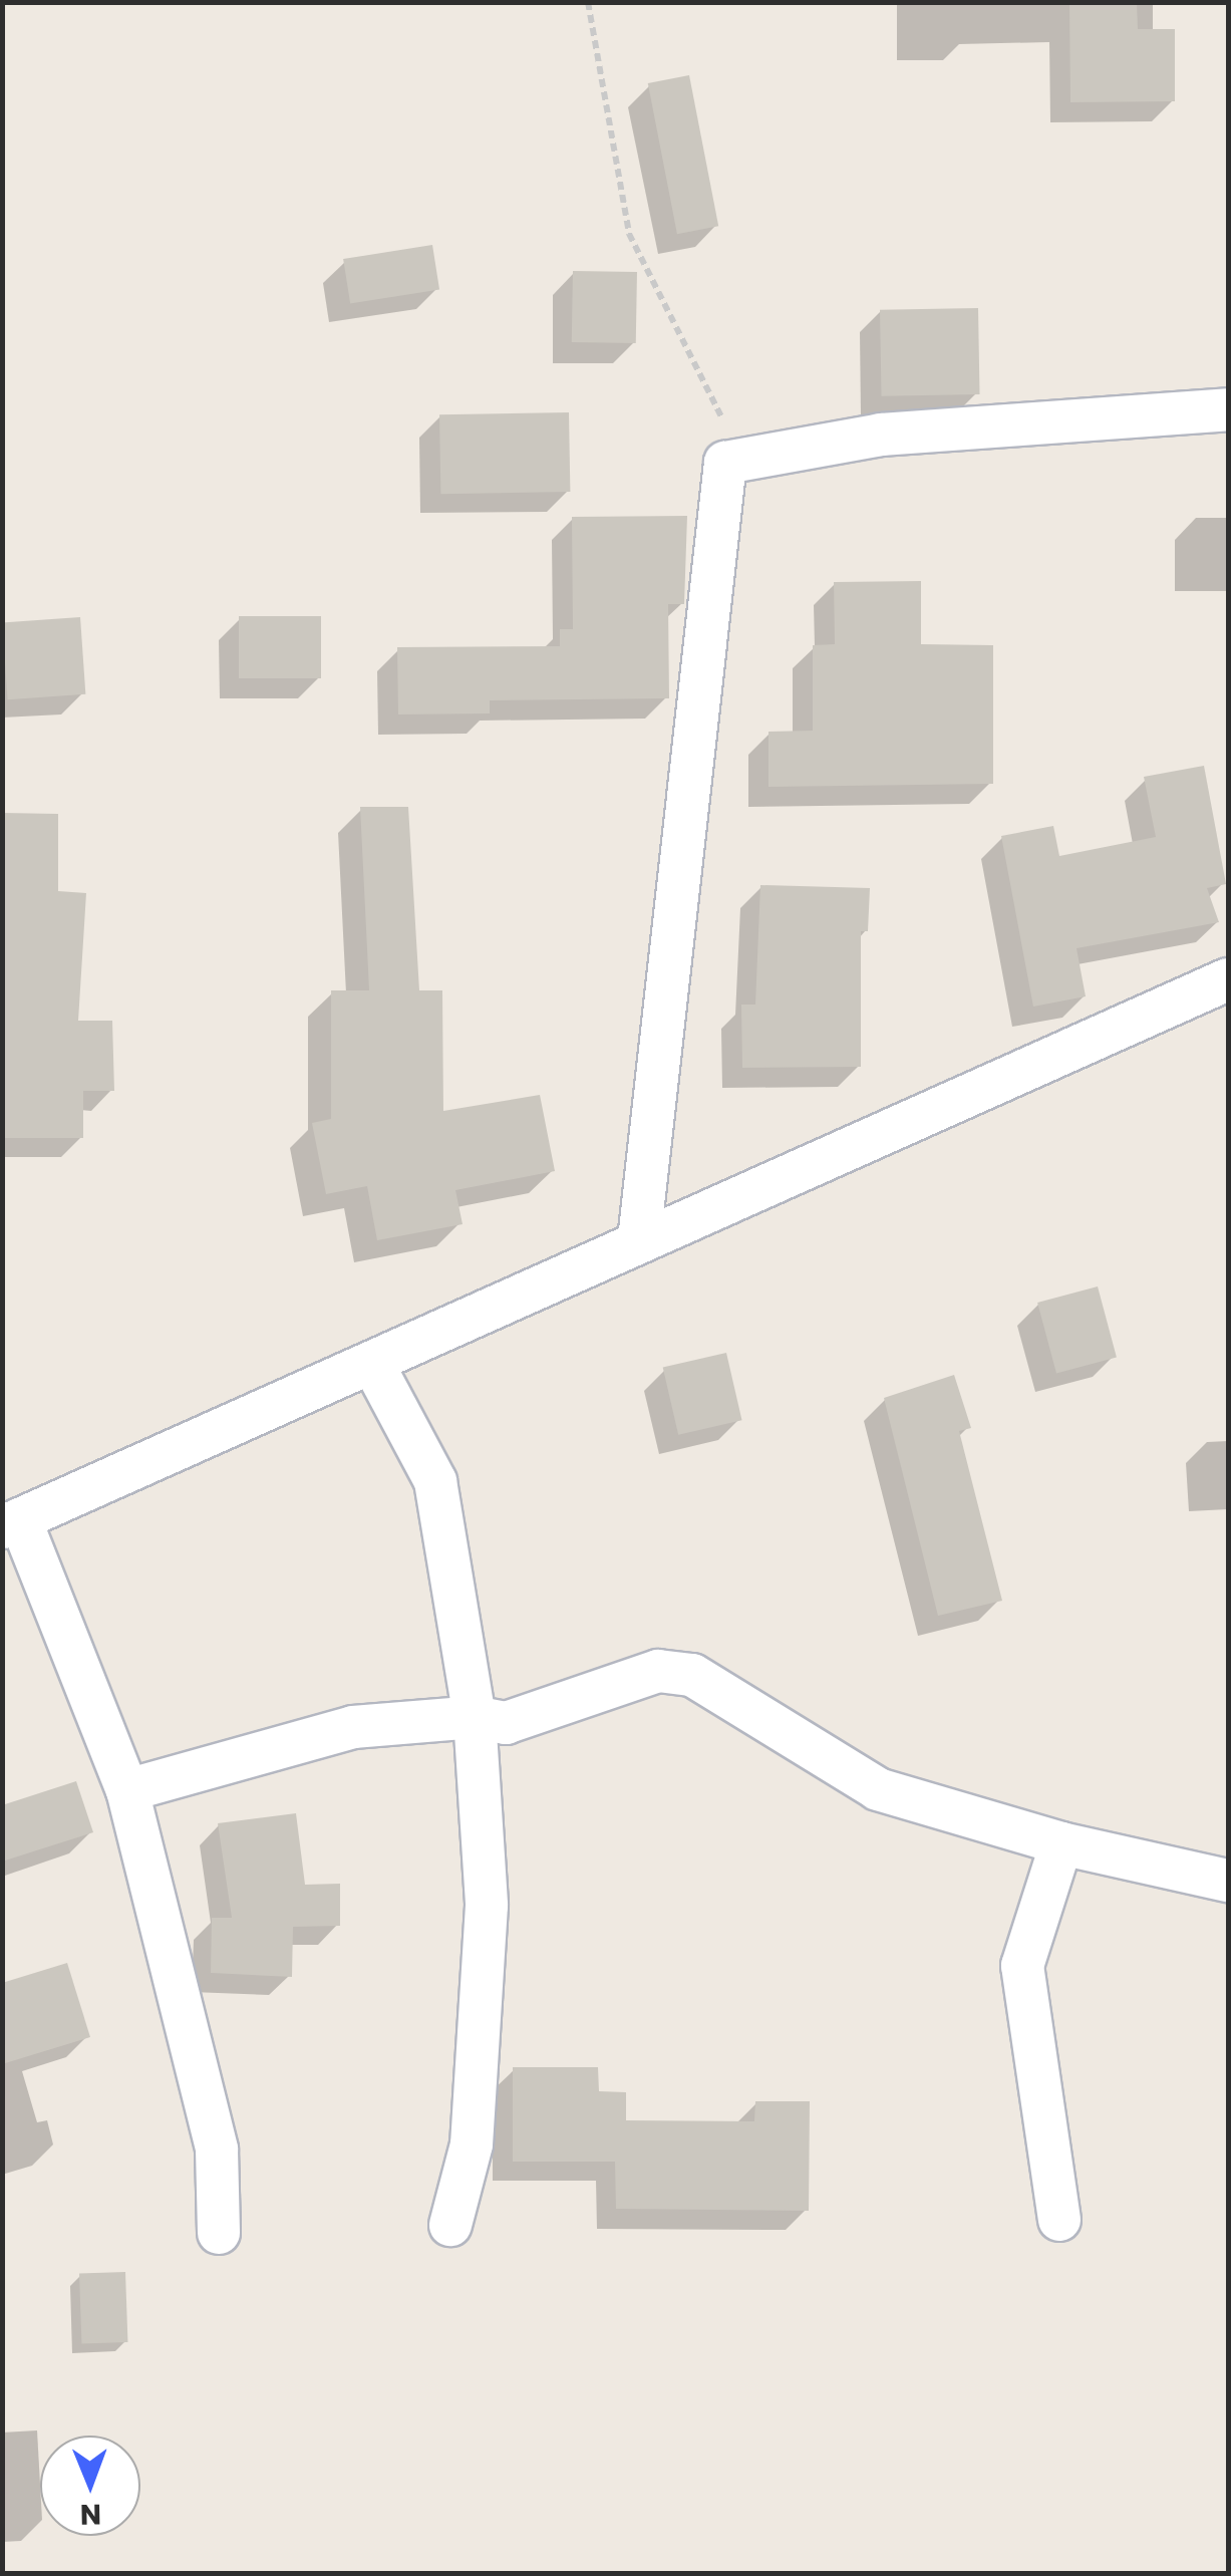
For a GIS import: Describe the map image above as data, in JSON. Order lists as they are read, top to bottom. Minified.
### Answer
{"north":"bottom"}
